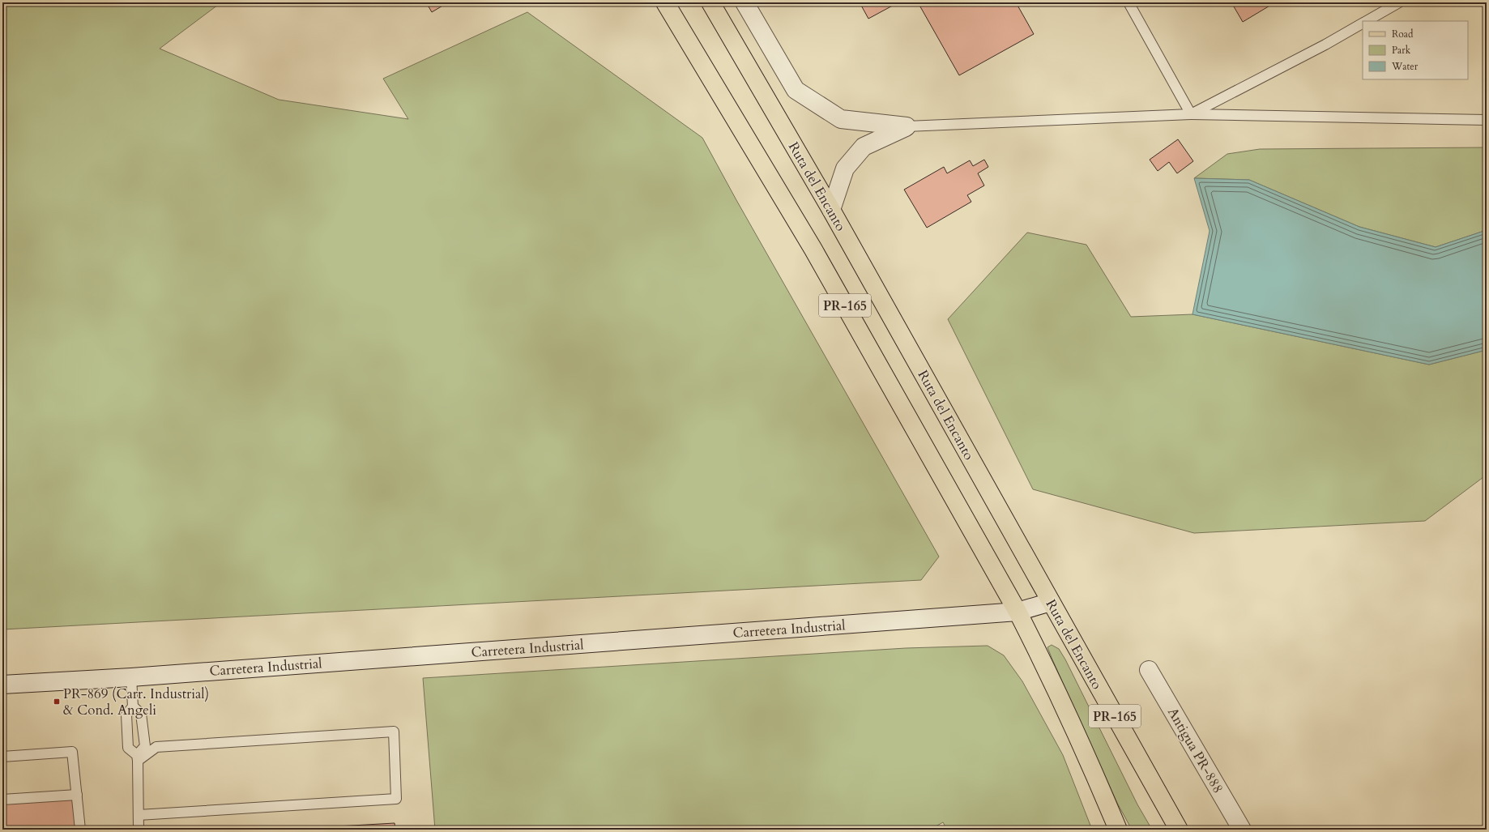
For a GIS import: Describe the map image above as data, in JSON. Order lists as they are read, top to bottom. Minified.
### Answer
{"streets":{"main road":["Ruta del Encanto","PR-165"],"street":["Carretera Industrial","Antigua PR-888"]},"crossings":[["Ruta del Encanto","Carretera Industrial"],["PR-165","Carretera Industrial"]],"places":{"transit":["PR-869 (Carr. Industrial) & Cond. Angeli"]},"legend":["Road","Park","Water"]}
